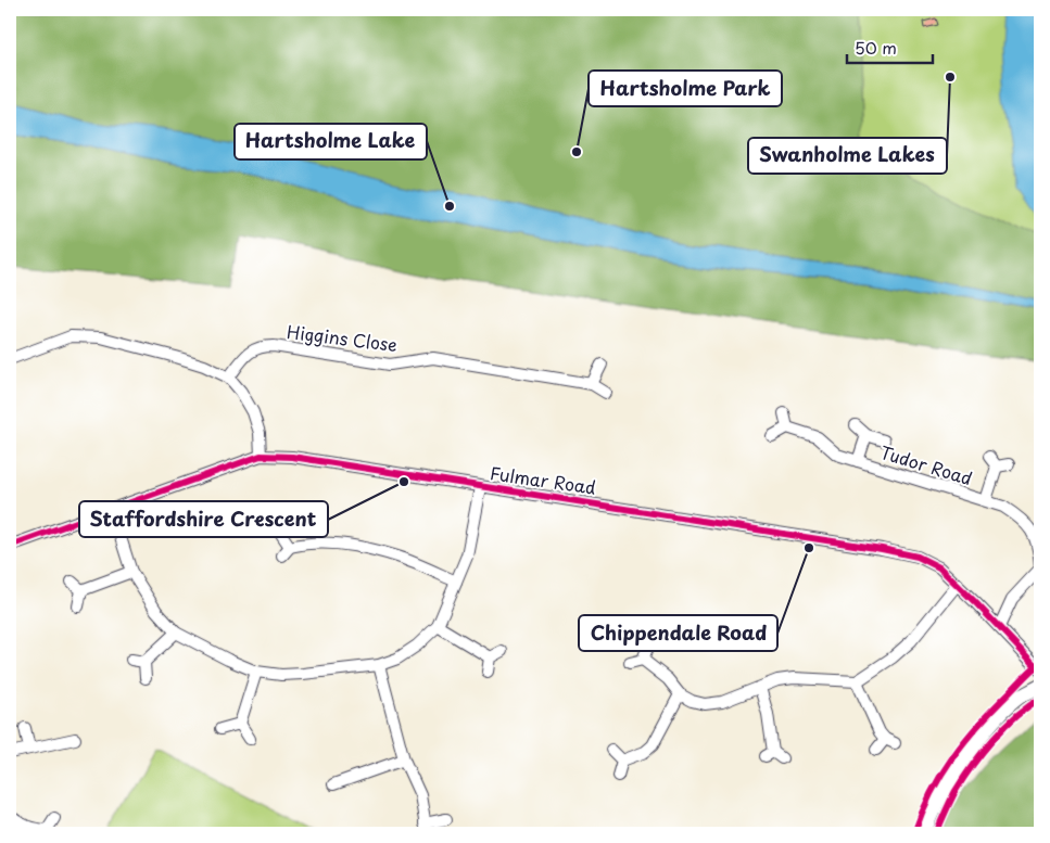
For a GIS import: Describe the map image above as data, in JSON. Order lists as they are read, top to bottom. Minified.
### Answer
{"streets":{"street":["Higgins Close","Tudor Road","Fulmar Road"]},"crossings":[["Tudor Road","Fulmar Road"]],"places":["Swanholme Lakes","Hartsholme Park","Hartsholme Lake","Staffordshire Crescent","Chippendale Road"],"scale_bar":"50 m"}
